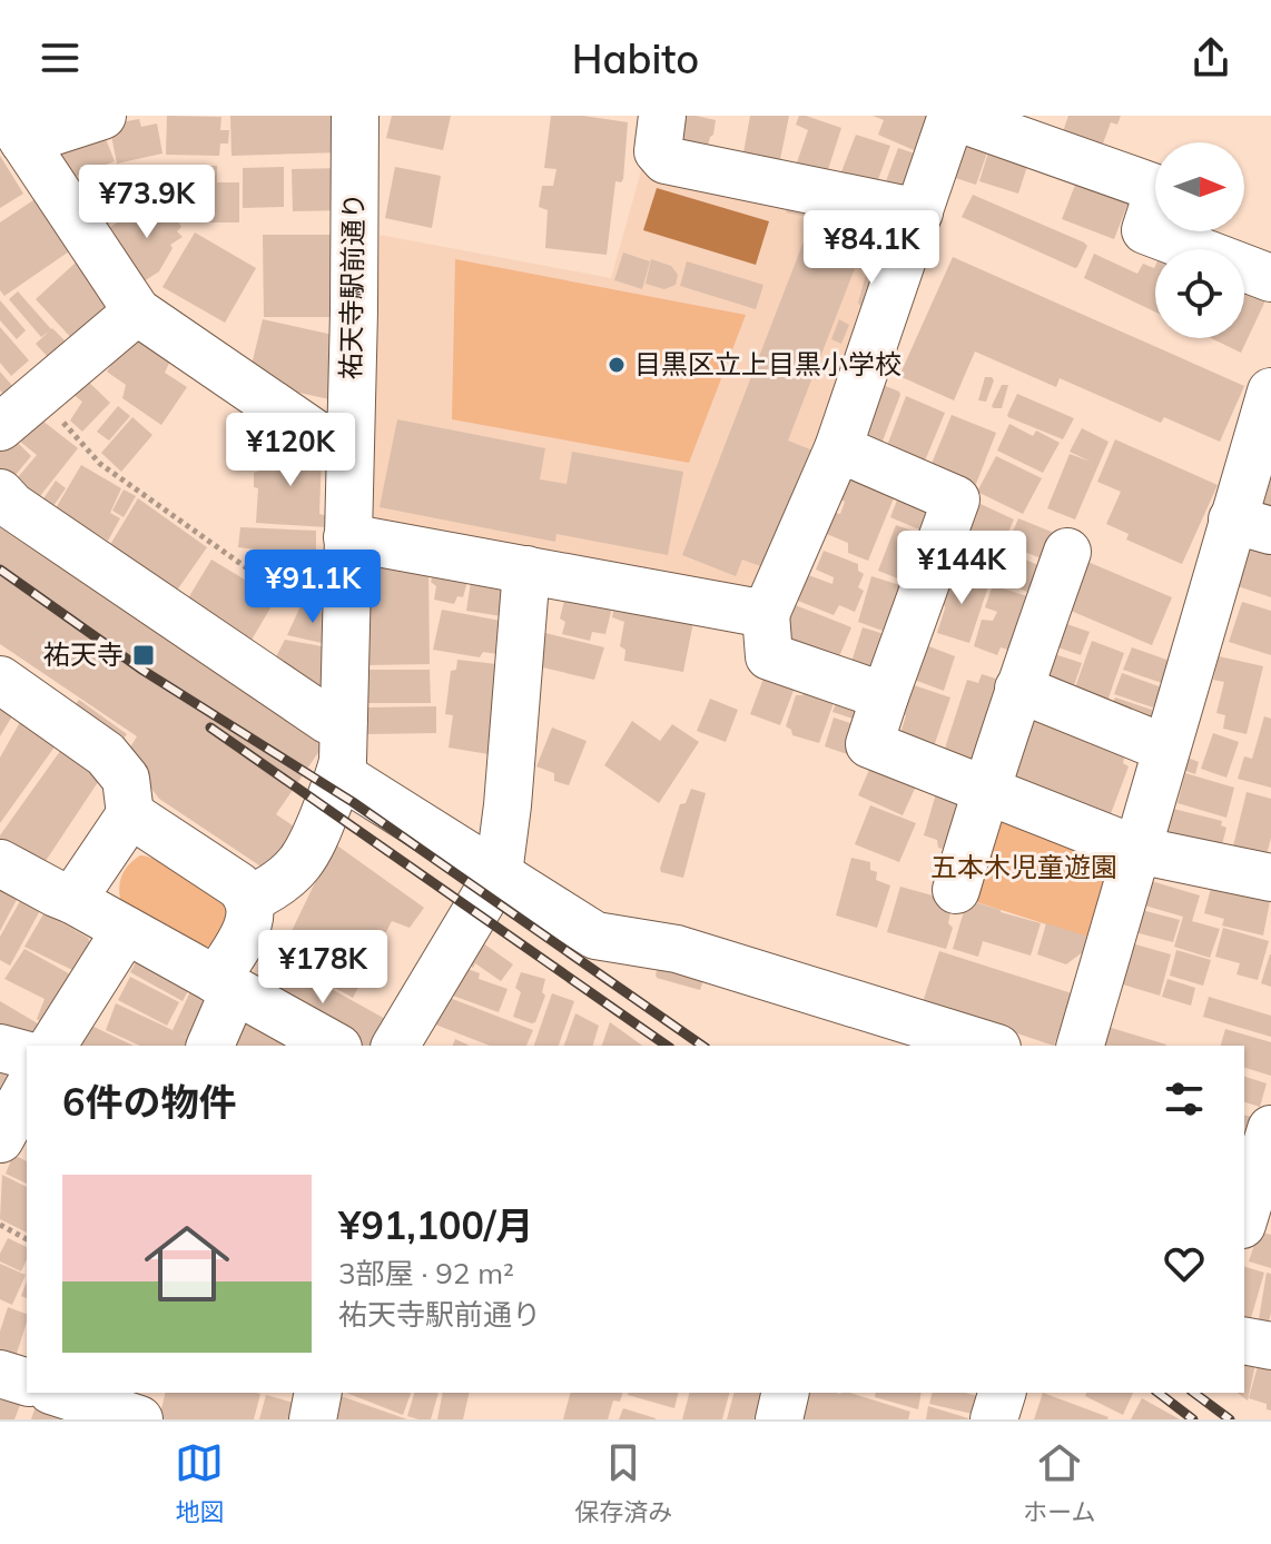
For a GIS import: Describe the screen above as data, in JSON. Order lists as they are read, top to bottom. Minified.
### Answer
{"streets":{"street":["祐天寺駅前通り"]},"parks":["五本木児童遊園"],"places":{"other":["目黒区立上目黒小学校"],"transit":["祐天寺"]},"north":"right","page":{"header":"Habito","price":["¥73.9K","¥84.1K","¥120K","¥144K","¥91.1K","¥178K"],"heading":"6件の物件","list":[{"name":"¥91,100/月","note":"3部屋 · 92 m² · 祐天寺駅前通り"}],"tabs":["地図","保存済み","ホーム"]}}
